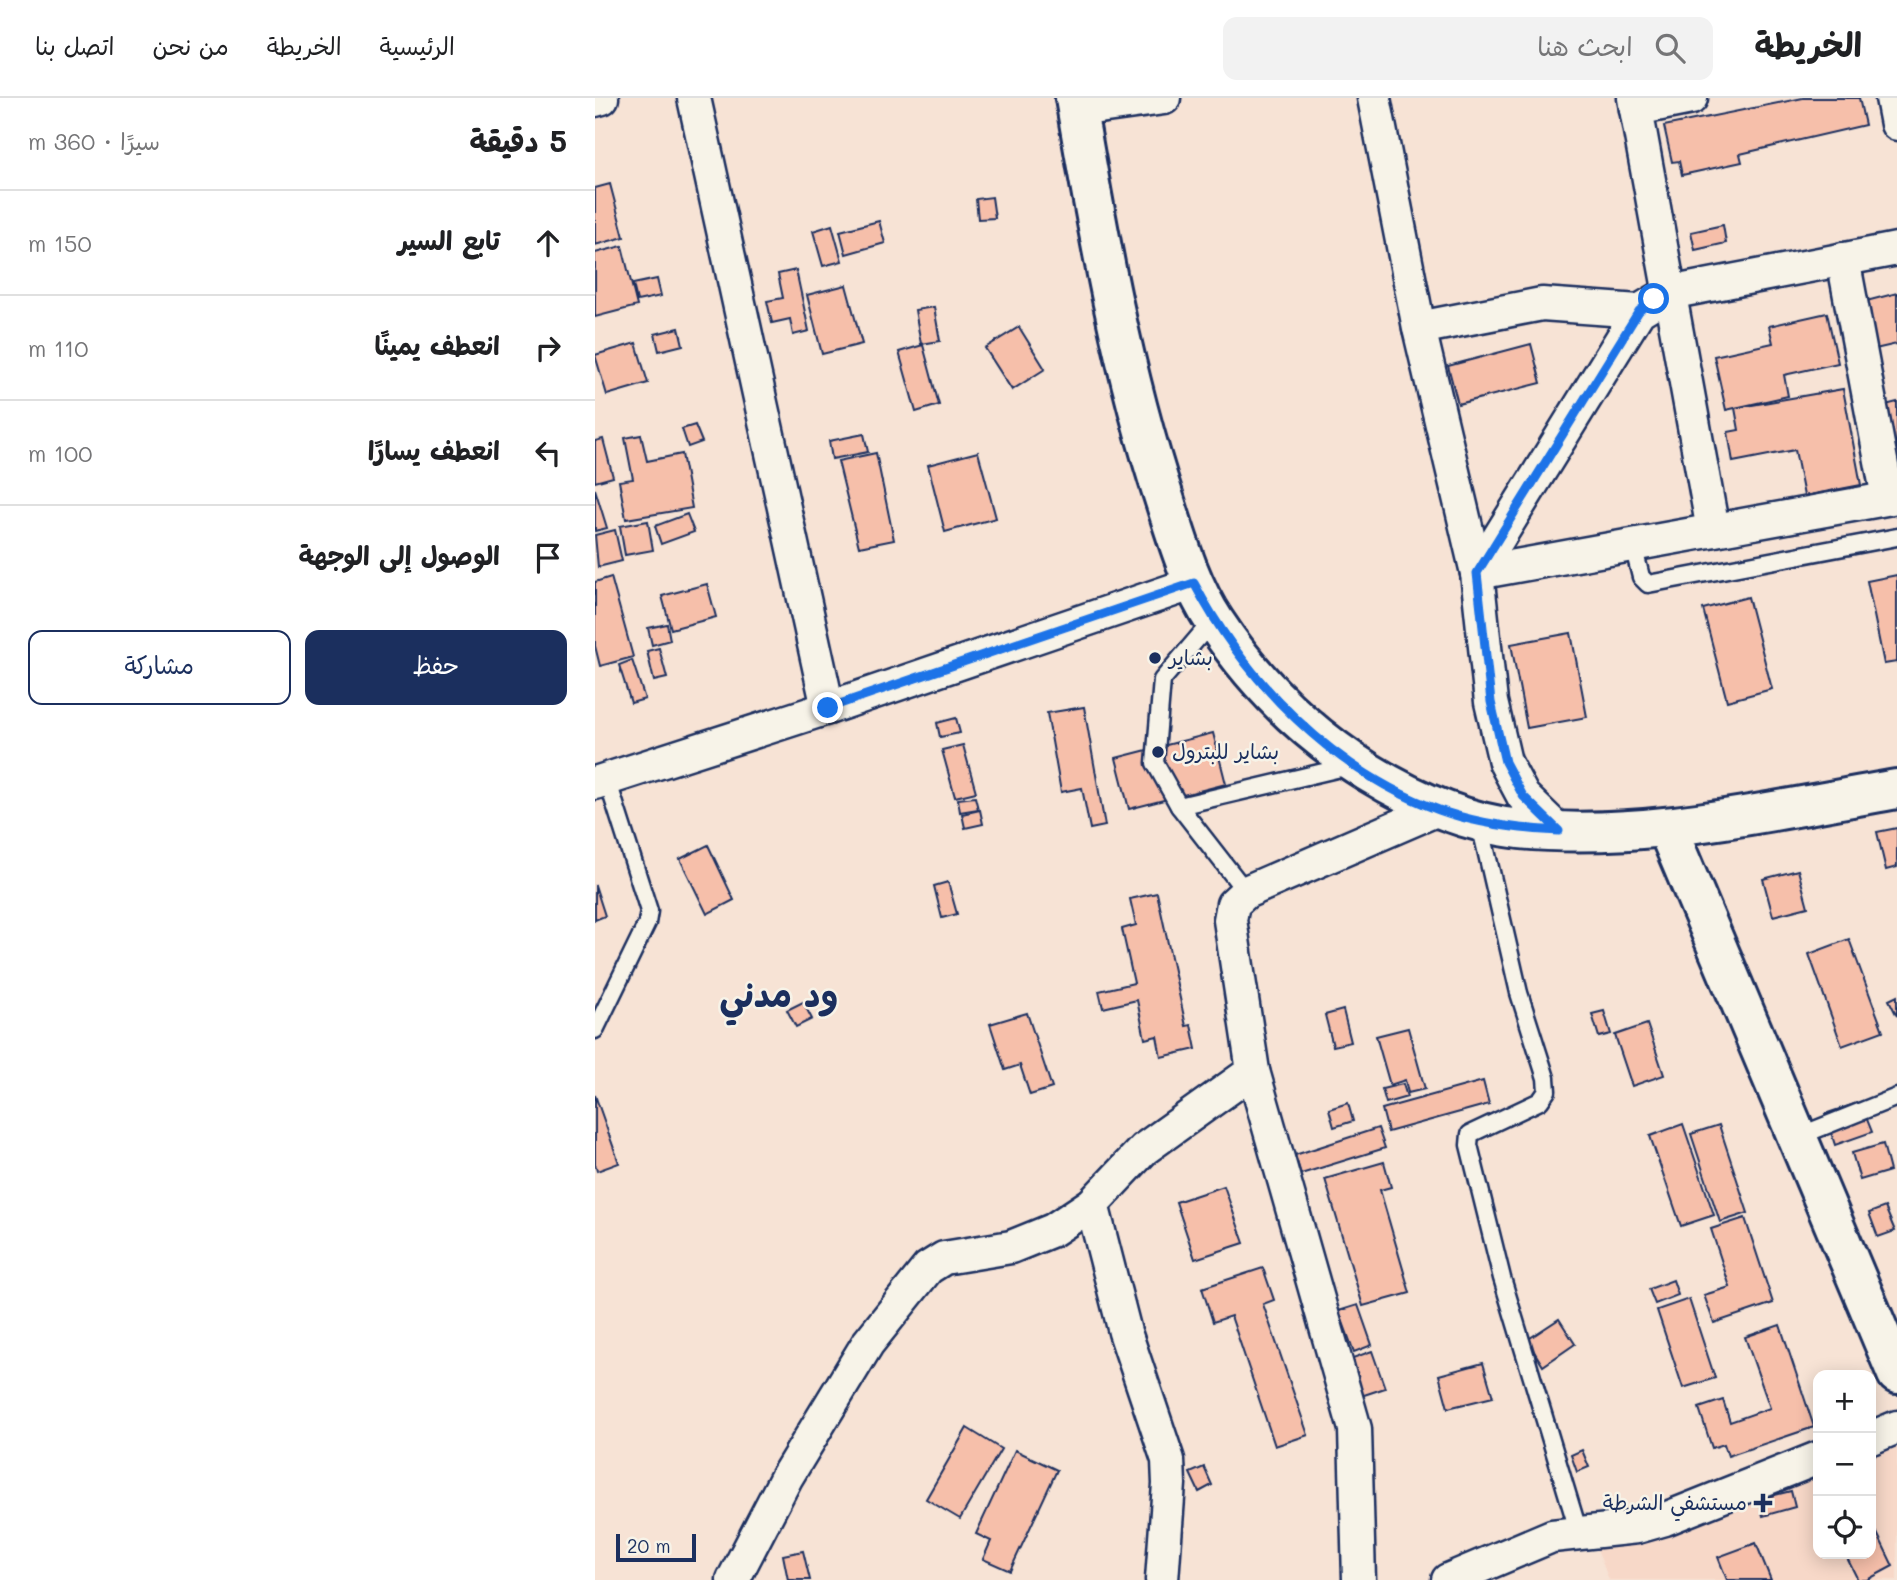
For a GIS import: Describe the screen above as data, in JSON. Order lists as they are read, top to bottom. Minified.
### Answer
{"districts":["ود مدني"],"places":{"other":["بشاير","بشاير للبترول"],"health":["مستشفي الشرطة"]},"scale_bar":"20 m","page":{"header":"الخريطة","search":"ابحث هنا","nav":["الرئيسية","الخريطة","من نحن","اتصل بنا"],"heading":["5 دقيقة","سيرًا · 360 m"],"list":[["تابع السير","150 m"],["انعطف يمينًا","110 m"],["انعطف يسارًا","100 m"],"الوصول إلى الوجهة"],"buttons":["حفظ","مشاركة"],"map_buttons":["+","−"],"scale":"20 m"}}
